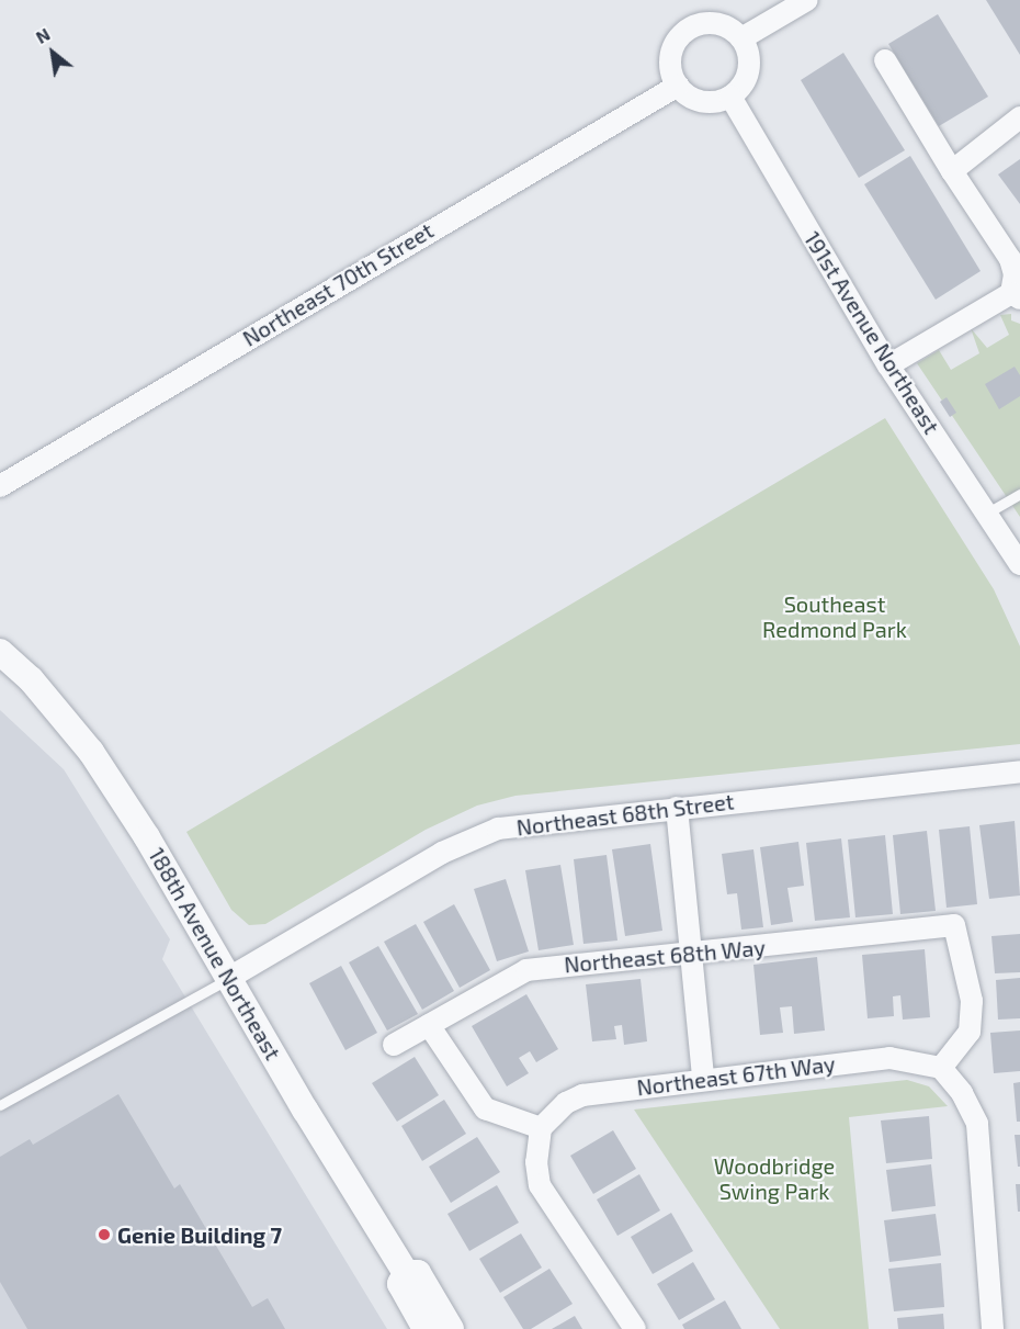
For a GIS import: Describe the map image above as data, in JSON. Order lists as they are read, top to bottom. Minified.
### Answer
{"streets":{"street":["Northeast 70th Street","191st Avenue Northeast","Northeast 68th Street","188th Avenue Northeast","Northeast 68th Way","Northeast 67th Way"]},"crossings":[["Northeast 70th Street","191st Avenue Northeast"],["Northeast 68th Street","188th Avenue Northeast"],["Northeast 68th Way","Northeast 67th Way"]],"parks":["Southeast Redmond Park","Woodbridge Swing Park"],"places":["Genie Building 7"],"north":"top left"}
